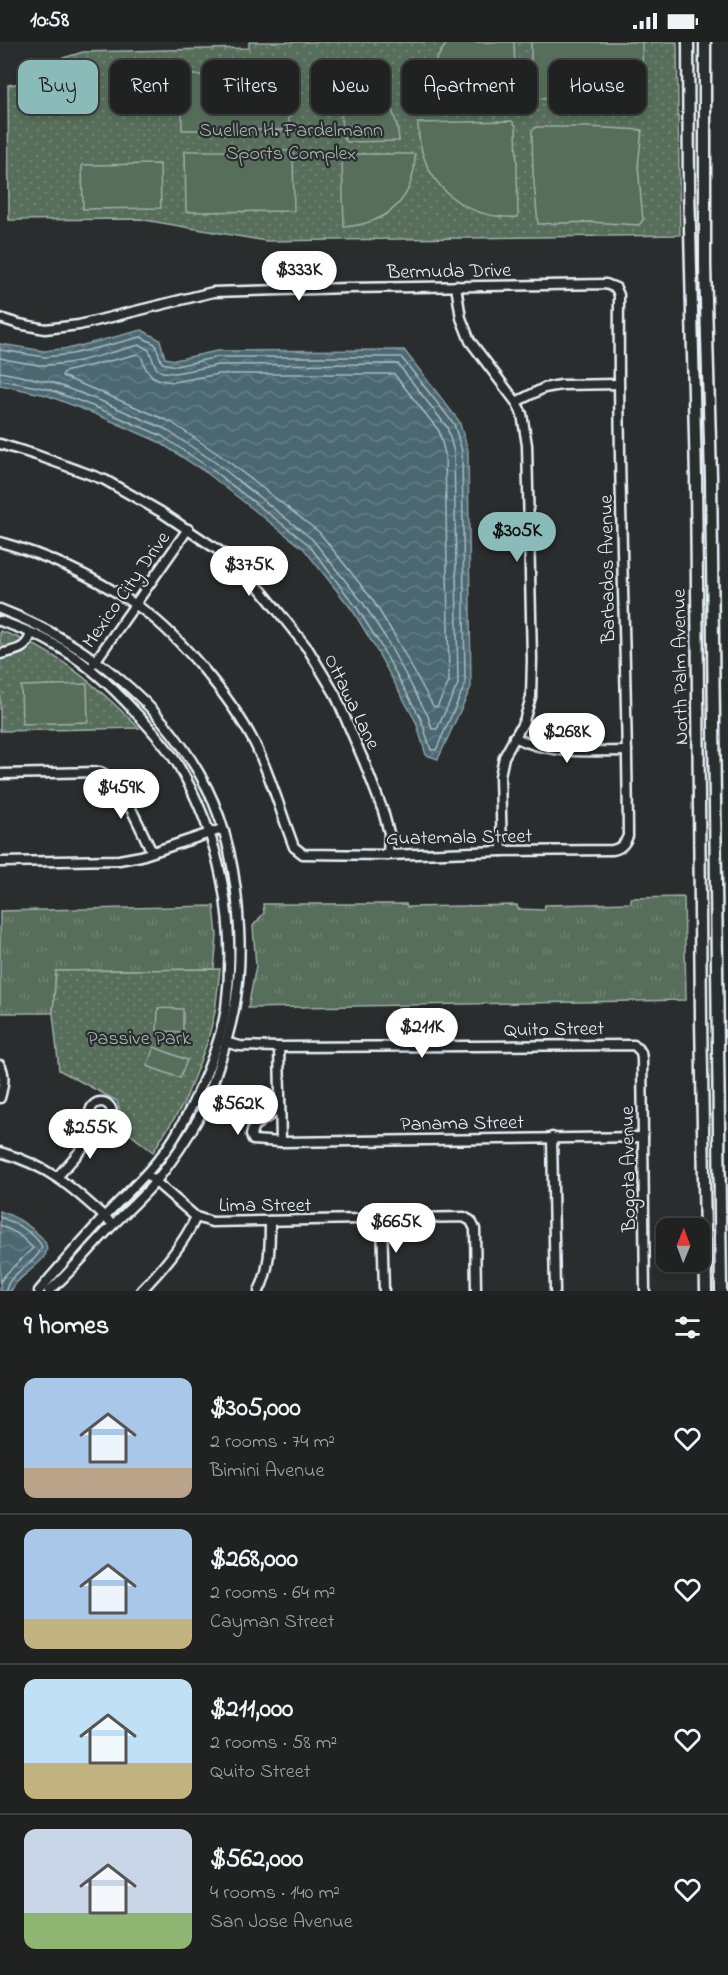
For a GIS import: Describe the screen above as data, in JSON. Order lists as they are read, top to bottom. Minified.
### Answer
{"streets":{"main road":["North Palm Avenue"],"street":["Bermuda Drive","Barbados Avenue","Mexico City Drive","Ottawa Lane","Guatemala Street","Quito Street","Panama Street","Bogota Avenue","Lima Street"]},"crossings":[["Bermuda Drive","Barbados Avenue"],["Barbados Avenue","Guatemala Street"],["Mexico City Drive","Ottawa Lane"],["Mexico City Drive","Guatemala Street"],["Ottawa Lane","Guatemala Street"],["Quito Street","Bogota Avenue"],["Panama Street","Bogota Avenue"]],"parks":["Suellen H. Fardelmann Sports Complex","Passive Park"],"north":"top","page":{"status":"10:58","chip":["Buy","Rent","Filters","New","Apartment","House"],"price":["$333K","$305K","$375K","$268K","$459K","$211K","$562K","$255K","$665K"],"heading":"9 homes","list":[{"name":"$305,000","note":"2 rooms · 74 m² · Bimini Avenue"},{"name":"$268,000","note":"2 rooms · 64 m² · Cayman Street"},{"name":"$211,000","note":"2 rooms · 58 m² · Quito Street"},{"name":"$562,000","note":"4 rooms · 140 m² · San Jose Avenue"}]}}
